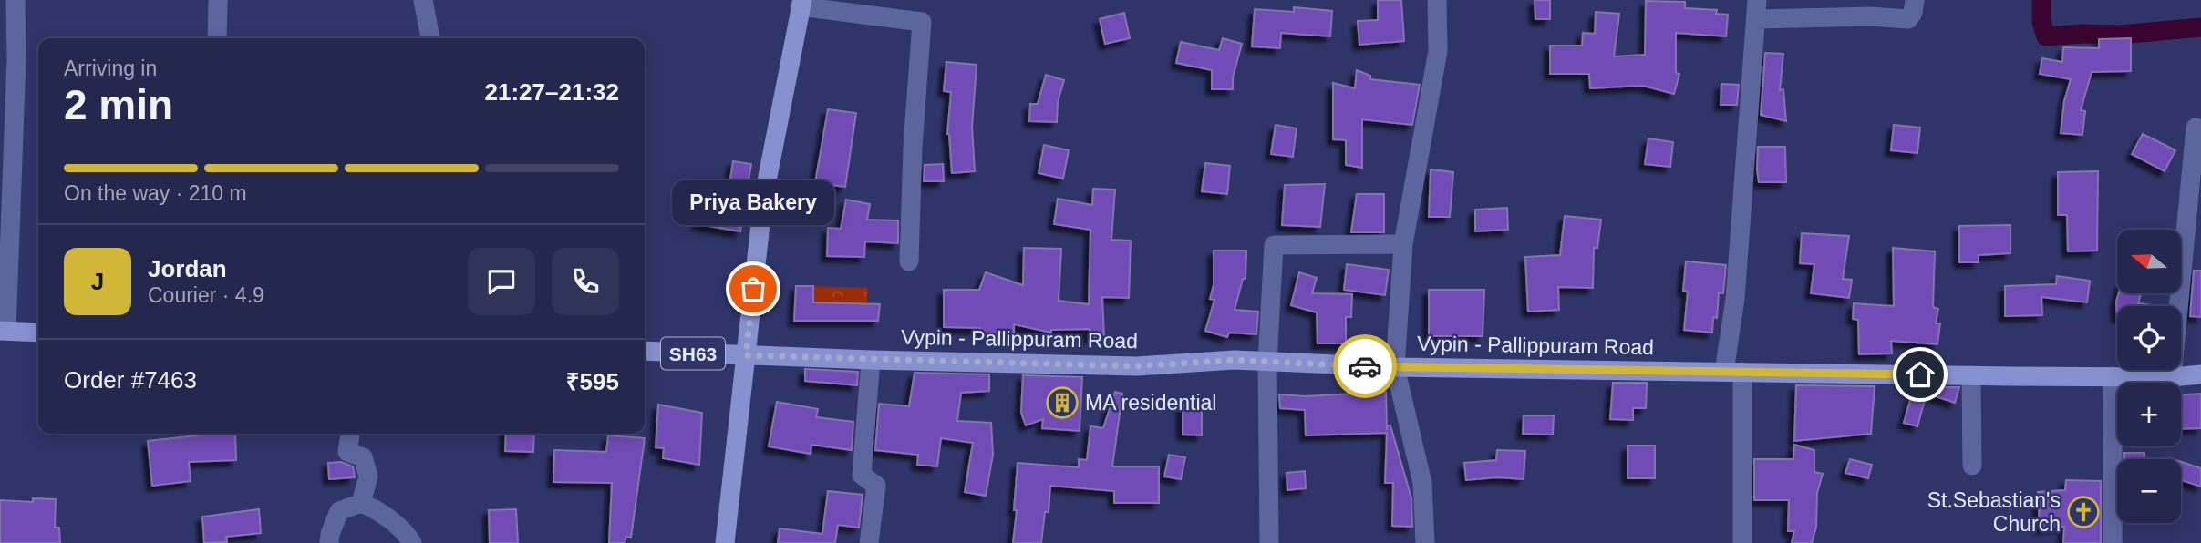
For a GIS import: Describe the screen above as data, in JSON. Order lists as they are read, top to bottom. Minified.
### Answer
{"streets":{"main road":["Vypin - Pallippuram Road","SH63"]},"places":{"other":["Priya Bakery"],"building":["MA residential"],"church":["St.Sebastian's Church"]},"north":"left","page":{"heading":["2 min","Arriving in","21:27–21:32"],"panel":["Jordan","Courier · 4.9","Order #7463","₹595"],"bar":"On the way · 210 m","bubble":"Priya Bakery","map_buttons":["+","−"],"round":"J"}}
